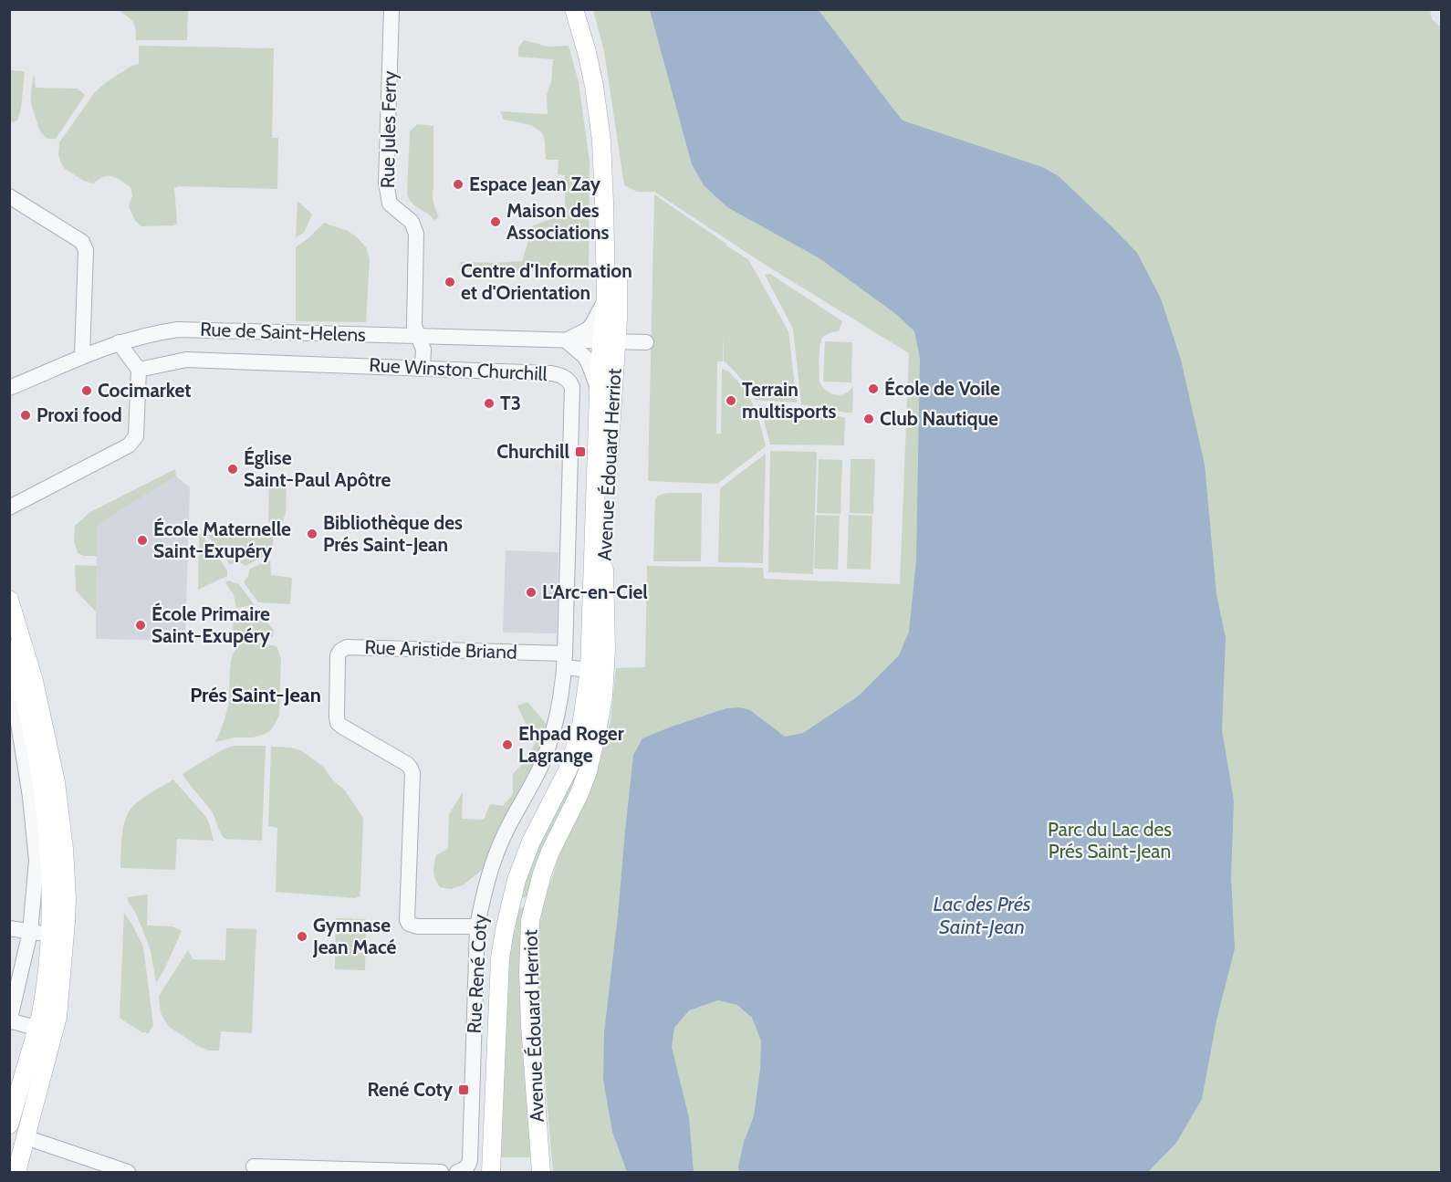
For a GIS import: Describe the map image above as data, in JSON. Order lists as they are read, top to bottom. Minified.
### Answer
{"streets":{"main road":["Avenue Édouard Herriot"],"street":["Rue Jules Ferry","Rue de Saint-Helens","Rue Winston Churchill","Rue Aristide Briand","Rue René Coty"]},"crossings":[["Rue Jules Ferry","Rue de Saint-Helens"],["Rue Jules Ferry","Rue Winston Churchill"],["Rue de Saint-Helens","Avenue Édouard Herriot"],["Rue Winston Churchill","Rue Aristide Briand"],["Rue Winston Churchill","Rue René Coty"],["Rue Aristide Briand","Rue René Coty"]],"districts":["Prés Saint-Jean"],"water":["Lac des Prés Saint-Jean"],"parks":["Parc du Lac des Prés Saint-Jean"],"places":{"other":["Espace Jean Zay","Maison des Associations","Centre d'Information et d'Orientation","École de Voile","Cocimarket","Terrain multisports","T3","Proxi food","Club Nautique","Église Saint-Paul Apôtre","Bibliothèque des Prés Saint-Jean","École Maternelle Saint-Exupéry","L'Arc-en-Ciel","École Primaire Saint-Exupéry","Ehpad Roger Lagrange","Gymnase Jean Macé"],"transit":["Churchill","René Coty"]}}
